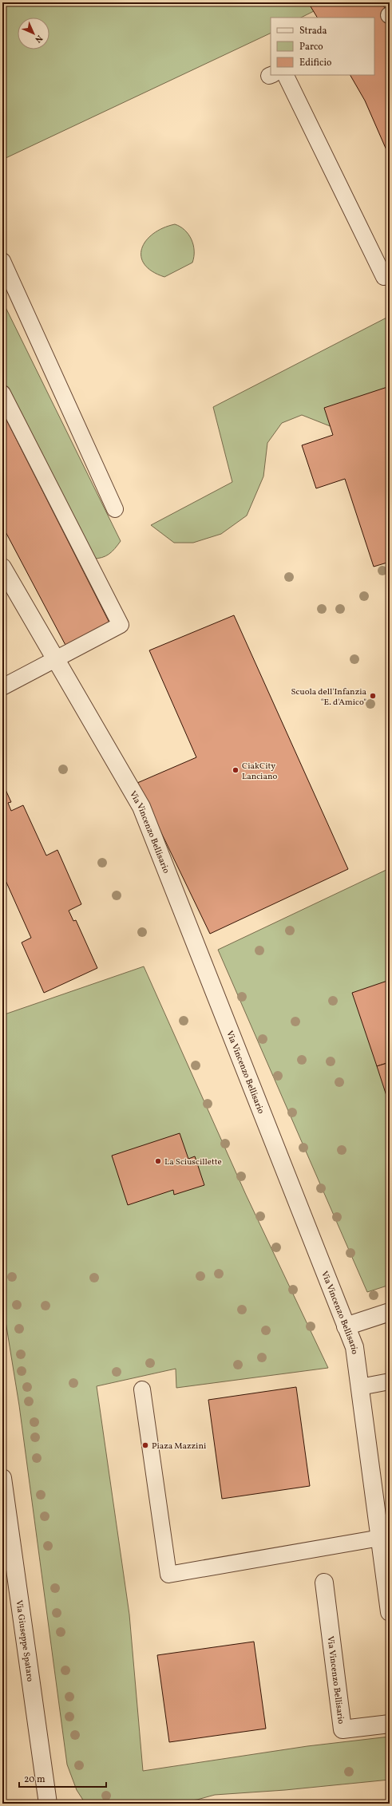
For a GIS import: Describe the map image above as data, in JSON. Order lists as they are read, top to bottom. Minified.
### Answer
{"streets":{"street":["Via Vincenzo Bellisario","Via Giuseppe Spataro"]},"places":["Scuola dell'Infanzia \"E. d'Amico\"","CiakCity Lanciano","La Sciuscillette","Piaza Mazzini"],"legend":["Strada","Parco","Edificio"],"scale_bar":"20 m","north":"bottom right"}
